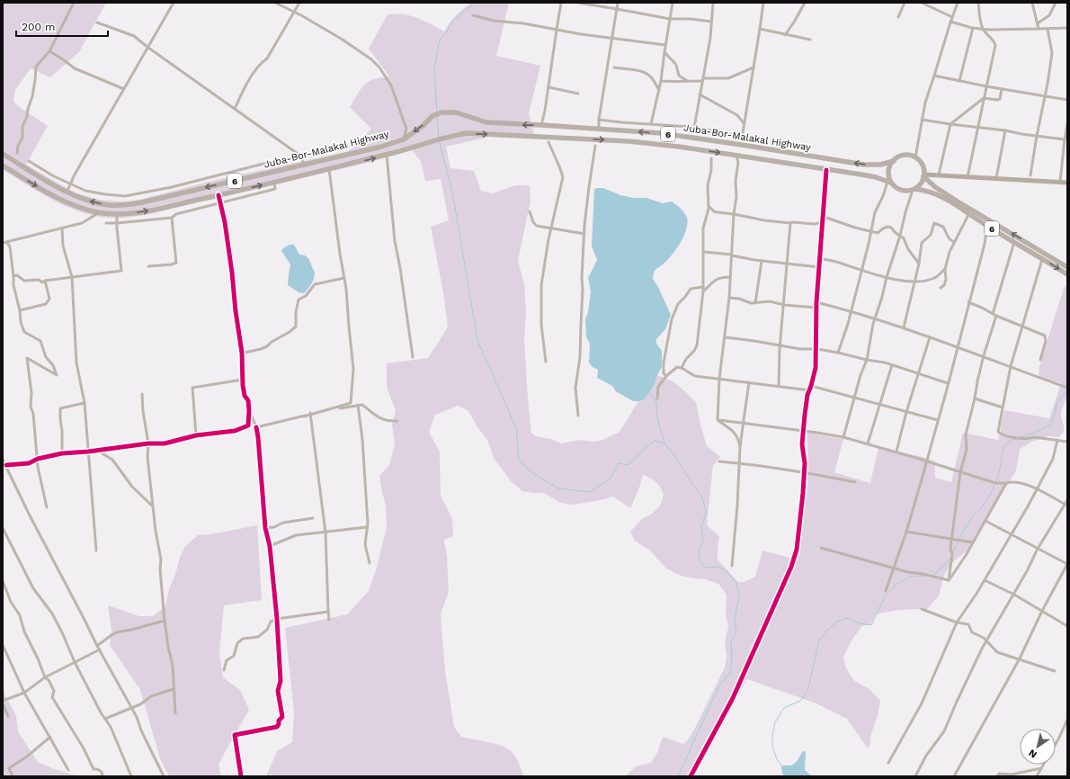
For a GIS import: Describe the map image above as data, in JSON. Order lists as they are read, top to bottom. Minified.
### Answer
{"streets":{"highway":["6","Juba-Bor-Malakal Highway"]},"crossings":[["6","Juba-Bor-Malakal Highway"]],"scale_bar":"200 m","north":"bottom left"}
